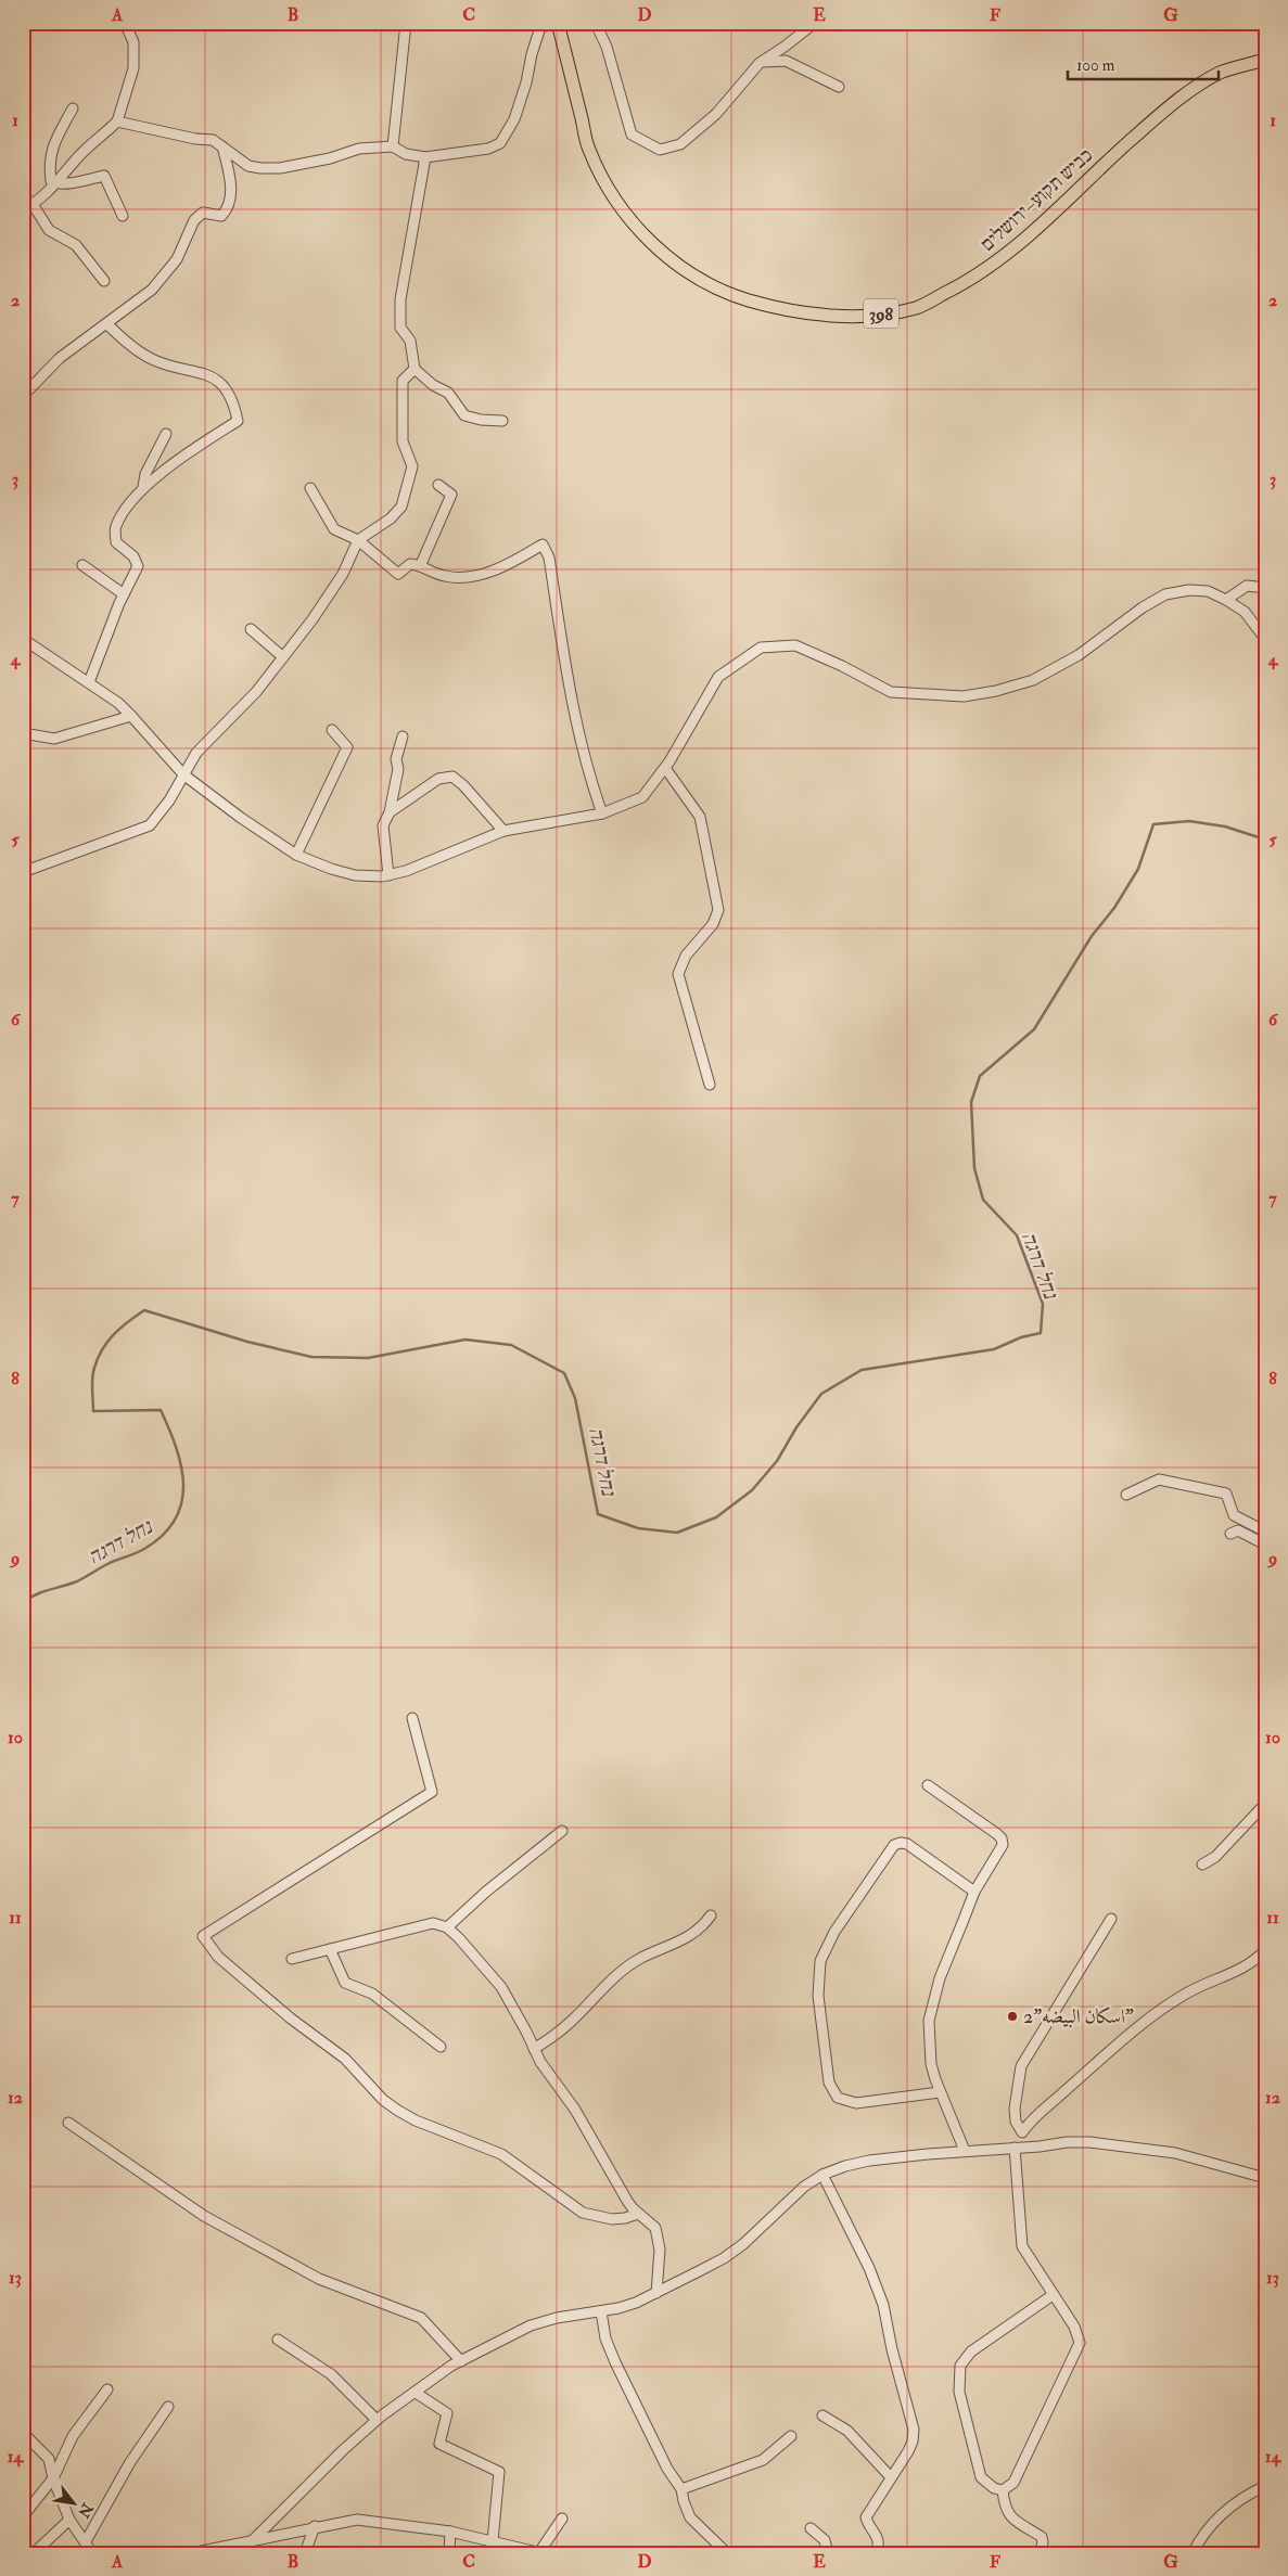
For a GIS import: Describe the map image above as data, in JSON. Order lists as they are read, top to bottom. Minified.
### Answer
{"streets":{"main road":["כביש תקוע–ירושלים","398"]},"water":["נחל דרגה"],"places":["اسكان البيضه\"2\""],"scale_bar":"100 m","north":"bottom right","grid":{"columns":["A","B","C","D","E","F","G"],"rows":["1","2","3","4","5","6","7","8","9","10","11","12","13","14"]}}
